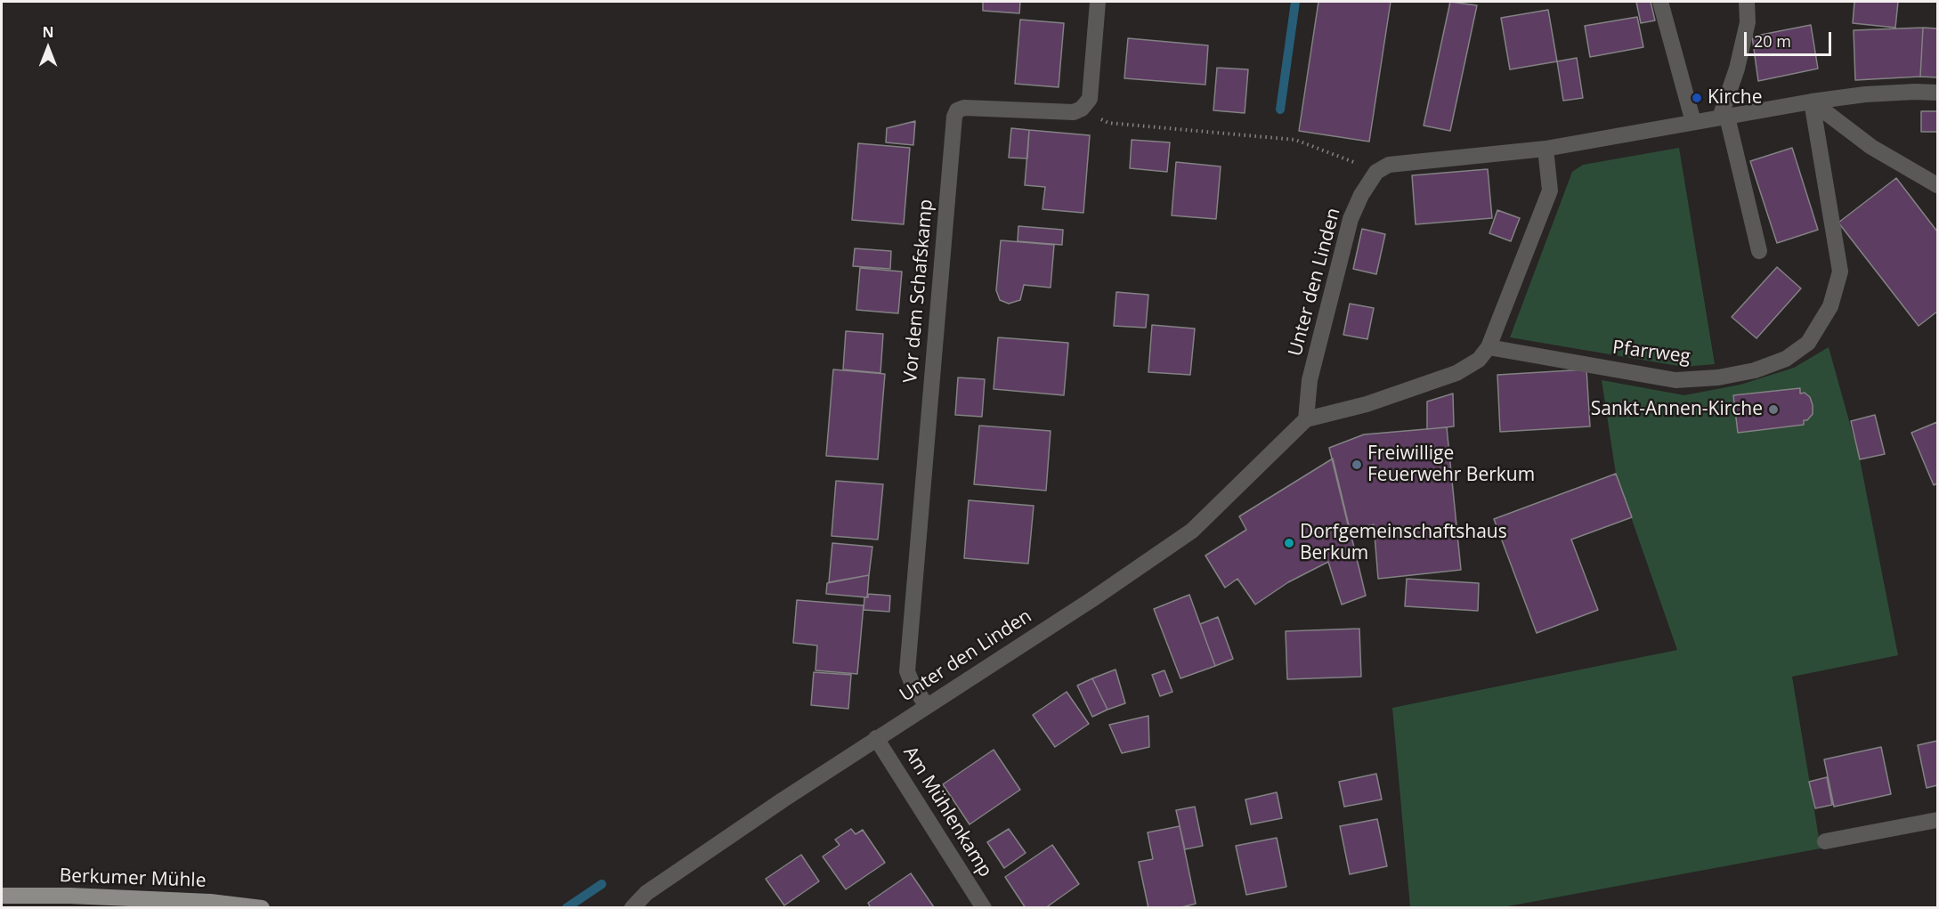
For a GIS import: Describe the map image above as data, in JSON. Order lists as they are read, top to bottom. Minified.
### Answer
{"streets":{"main road":["Berkumer Mühle"],"street":["Unter den Linden","Vor dem Schafskamp","Pfarrweg","Am Mühlenkamp"]},"crossings":[["Unter den Linden","Vor dem Schafskamp"],["Unter den Linden","Am Mühlenkamp"]],"places":["Kirche","Sankt-Annen-Kirche","Freiwillige Feuerwehr Berkum","Dorfgemeinschaftshaus Berkum"],"scale_bar":"20 m","north":"top"}
